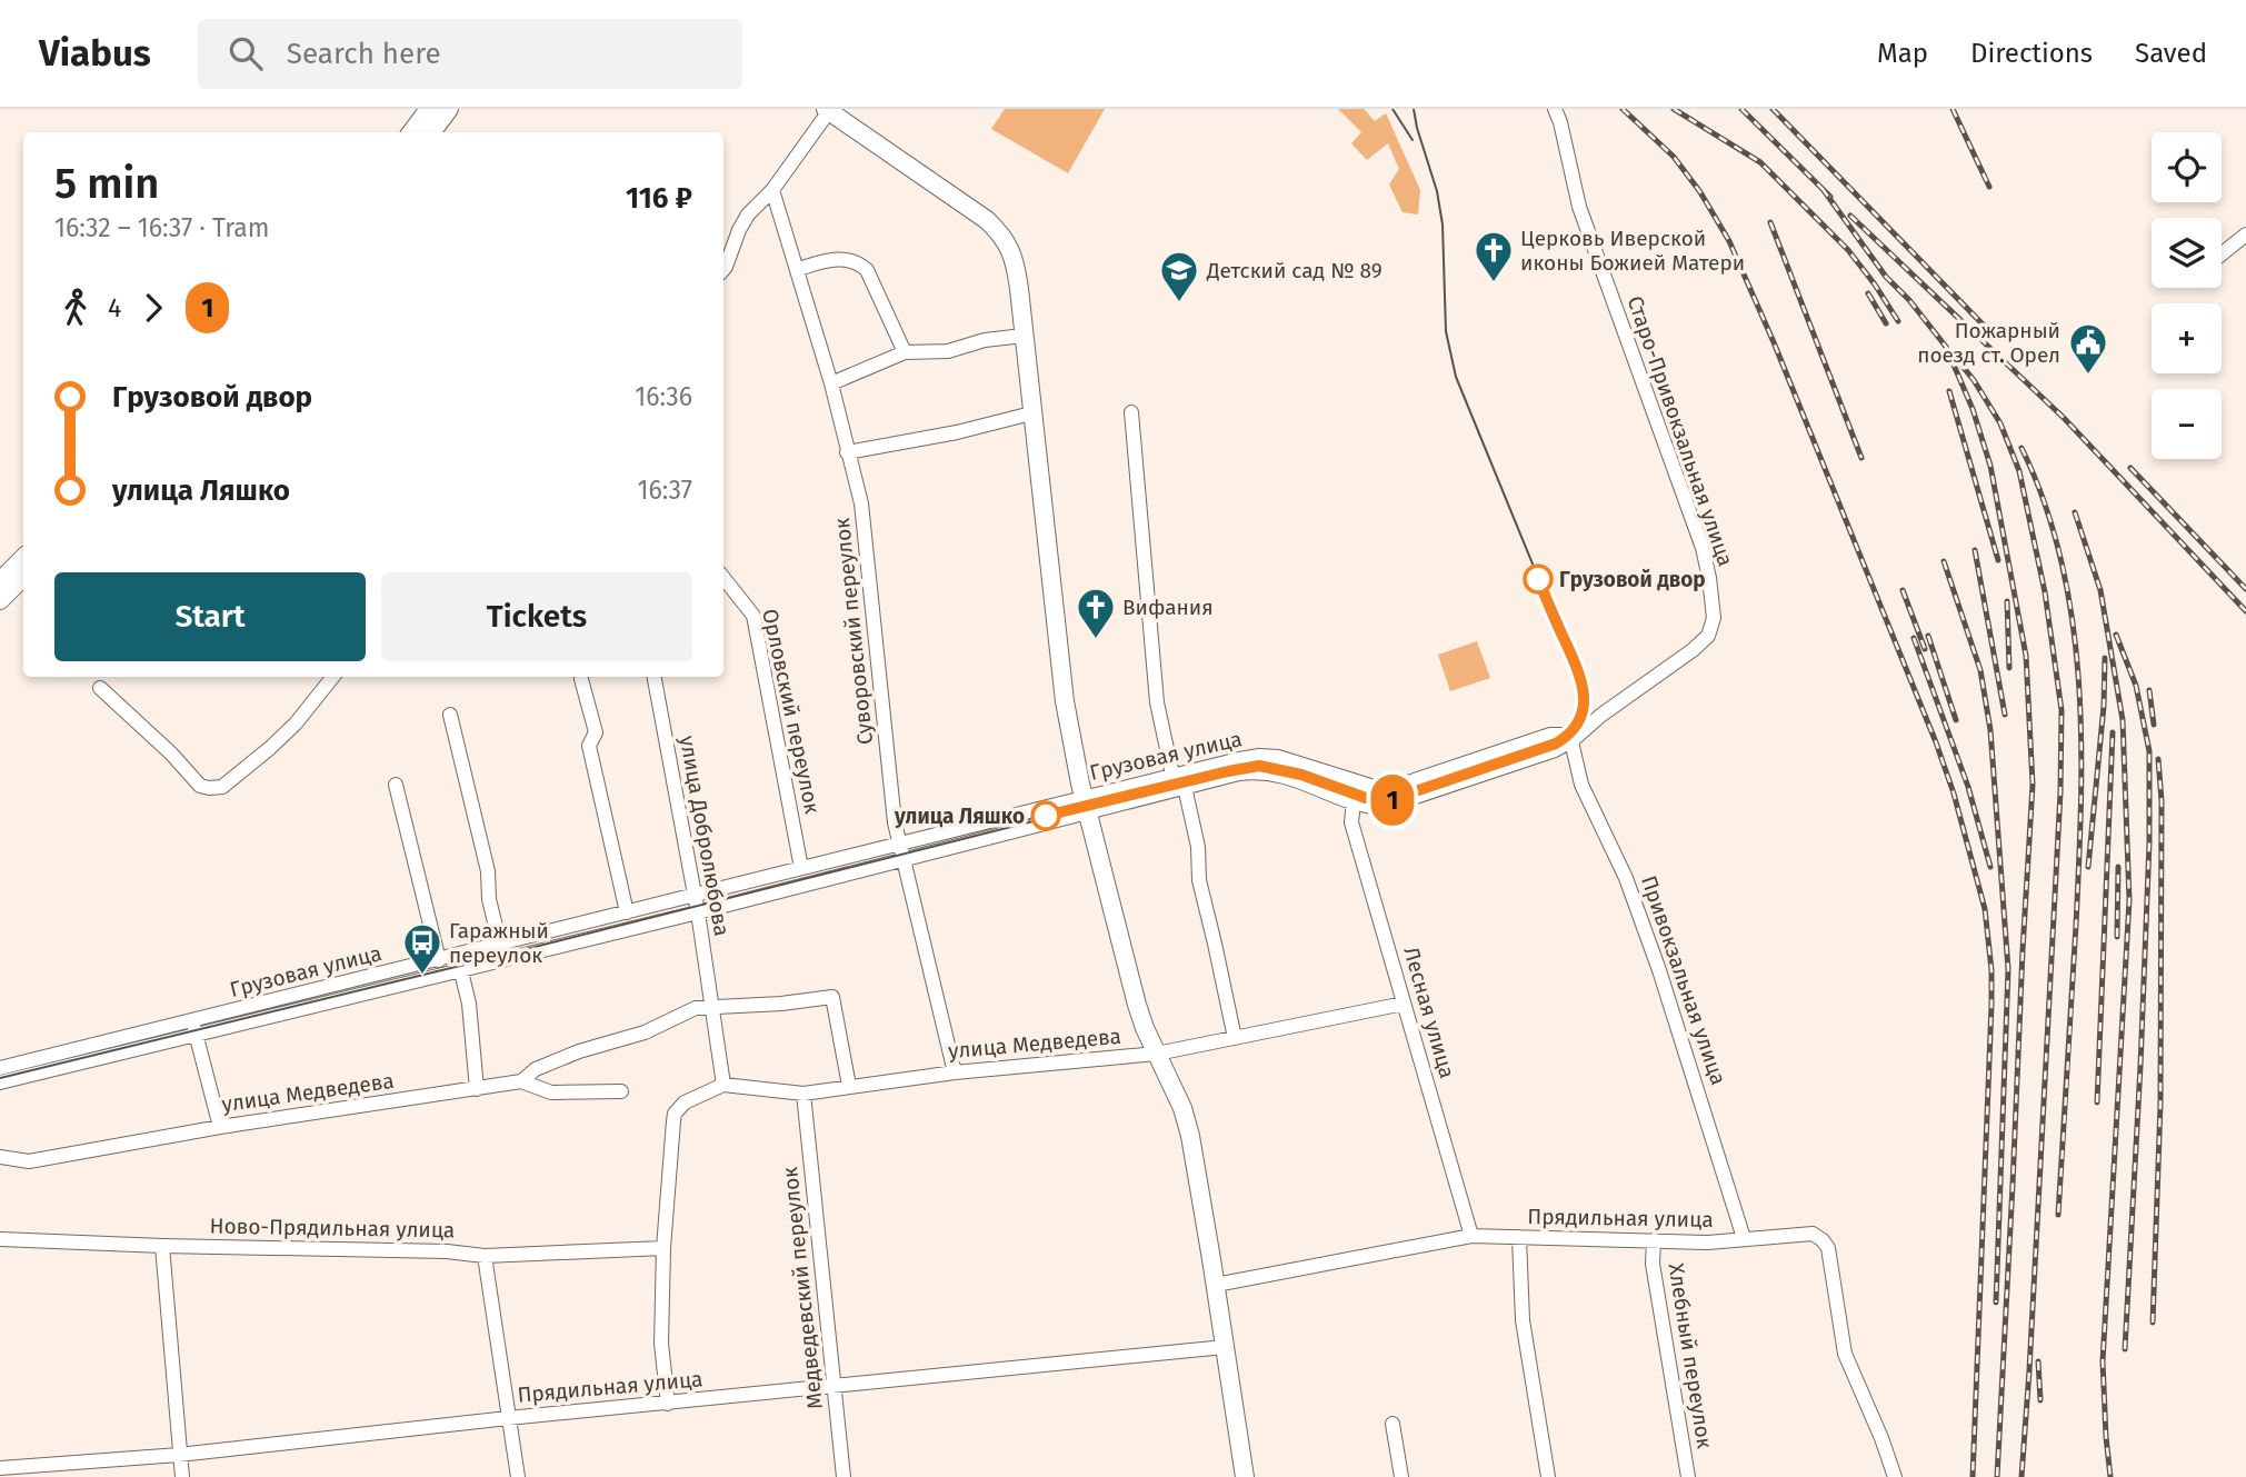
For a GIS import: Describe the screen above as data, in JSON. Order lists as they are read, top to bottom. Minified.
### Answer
{"streets":{"street":["Старо-Привокзальная улица","Суворовский переулок","Орловский переулок","Грузовая улица","улица Добролюбова","Привокзальная улица","Лесная улица","улица Медведева","Прядильная улица","Ново-Прядильная улица","Медведевский переулок","Хлебный переулок"]},"crossings":[["Старо-Привокзальная улица","Грузовая улица"],["Старо-Привокзальная улица","Привокзальная улица"],["Суворовский переулок","Грузовая улица"],["Суворовский переулок","улица Медведева"],["Орловский переулок","Грузовая улица"],["Грузовая улица","улица Добролюбова"],["Грузовая улица","Привокзальная улица"],["Грузовая улица","Лесная улица"],["улица Добролюбова","улица Медведева"],["Привокзальная улица","Прядильная улица"],["Лесная улица","улица Медведева"],["Лесная улица","Прядильная улица"],["улица Медведева","Медведевский переулок"],["Прядильная улица","Медведевский переулок"],["Прядильная улица","Хлебный переулок"]],"places":{"church":["Церковь Иверской иконы Божией Матери","Вифания"],"school or university":["Детский сад № 89"],"public building":["Пожарный поезд ст. Орел"],"other":["Грузовой двор","улица Ляшко"],"bus stop":["Гаражный переулок"]},"lines":["tram line 1"],"page":{"header":"Viabus","search":"Search here","nav":["Map","Directions","Saved"],"on_map":"1","map_buttons":["+","−"],"heading":["5 min","16:32 – 16:37 · Tram","116 ₽"],"legs":["4","1"],"list":[{"name":"Грузовой двор","value":"16:36"},{"name":"улица Ляшко","value":"16:37"}],"buttons":["Start","Tickets"]}}
